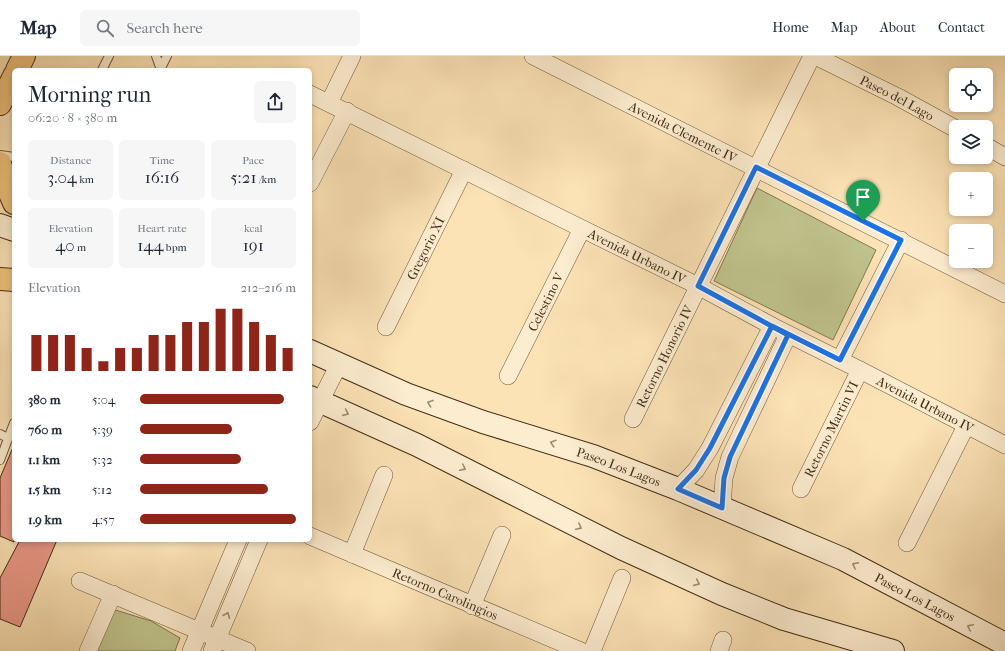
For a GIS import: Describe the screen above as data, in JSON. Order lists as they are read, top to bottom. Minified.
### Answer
{"streets":{"street":["Paseo del Lago","Avenida Clemente IV","Gregorio XI","Avenida Urbano IV","Celestino V","Retorno Honorio IV","Retorno Martin VI","Paseo Los Lagos","Retorno Carolingios"]},"crossings":[["Avenida Clemente IV","Retorno Honorio IV"],["Gregorio XI","Avenida Urbano IV"],["Avenida Urbano IV","Celestino V"],["Avenida Urbano IV","Retorno Honorio IV"],["Avenida Urbano IV","Retorno Martin VI"]],"page":{"header":"Map","search":"Search here","nav":["Home","Map","About","Contact"],"map_buttons":["+","−"],"heading":["Morning run","06:20 · 8 × 380 m"],"stats":[["Distance","3.04 km"],["Time","16:16"],["Pace","5:21 /km"],["Elevation","40 m"],["Heart rate","144 bpm"],["kcal","191"]],"chart":["Elevation","212–216 m"],"list":[{"name":"380 m","note":"5:04"},{"name":"760 m","note":"5:39"},{"name":"1.1 km","note":"5:32"},{"name":"1.5 km","note":"5:12"},{"name":"1.9 km","note":"4:57"}]}}
